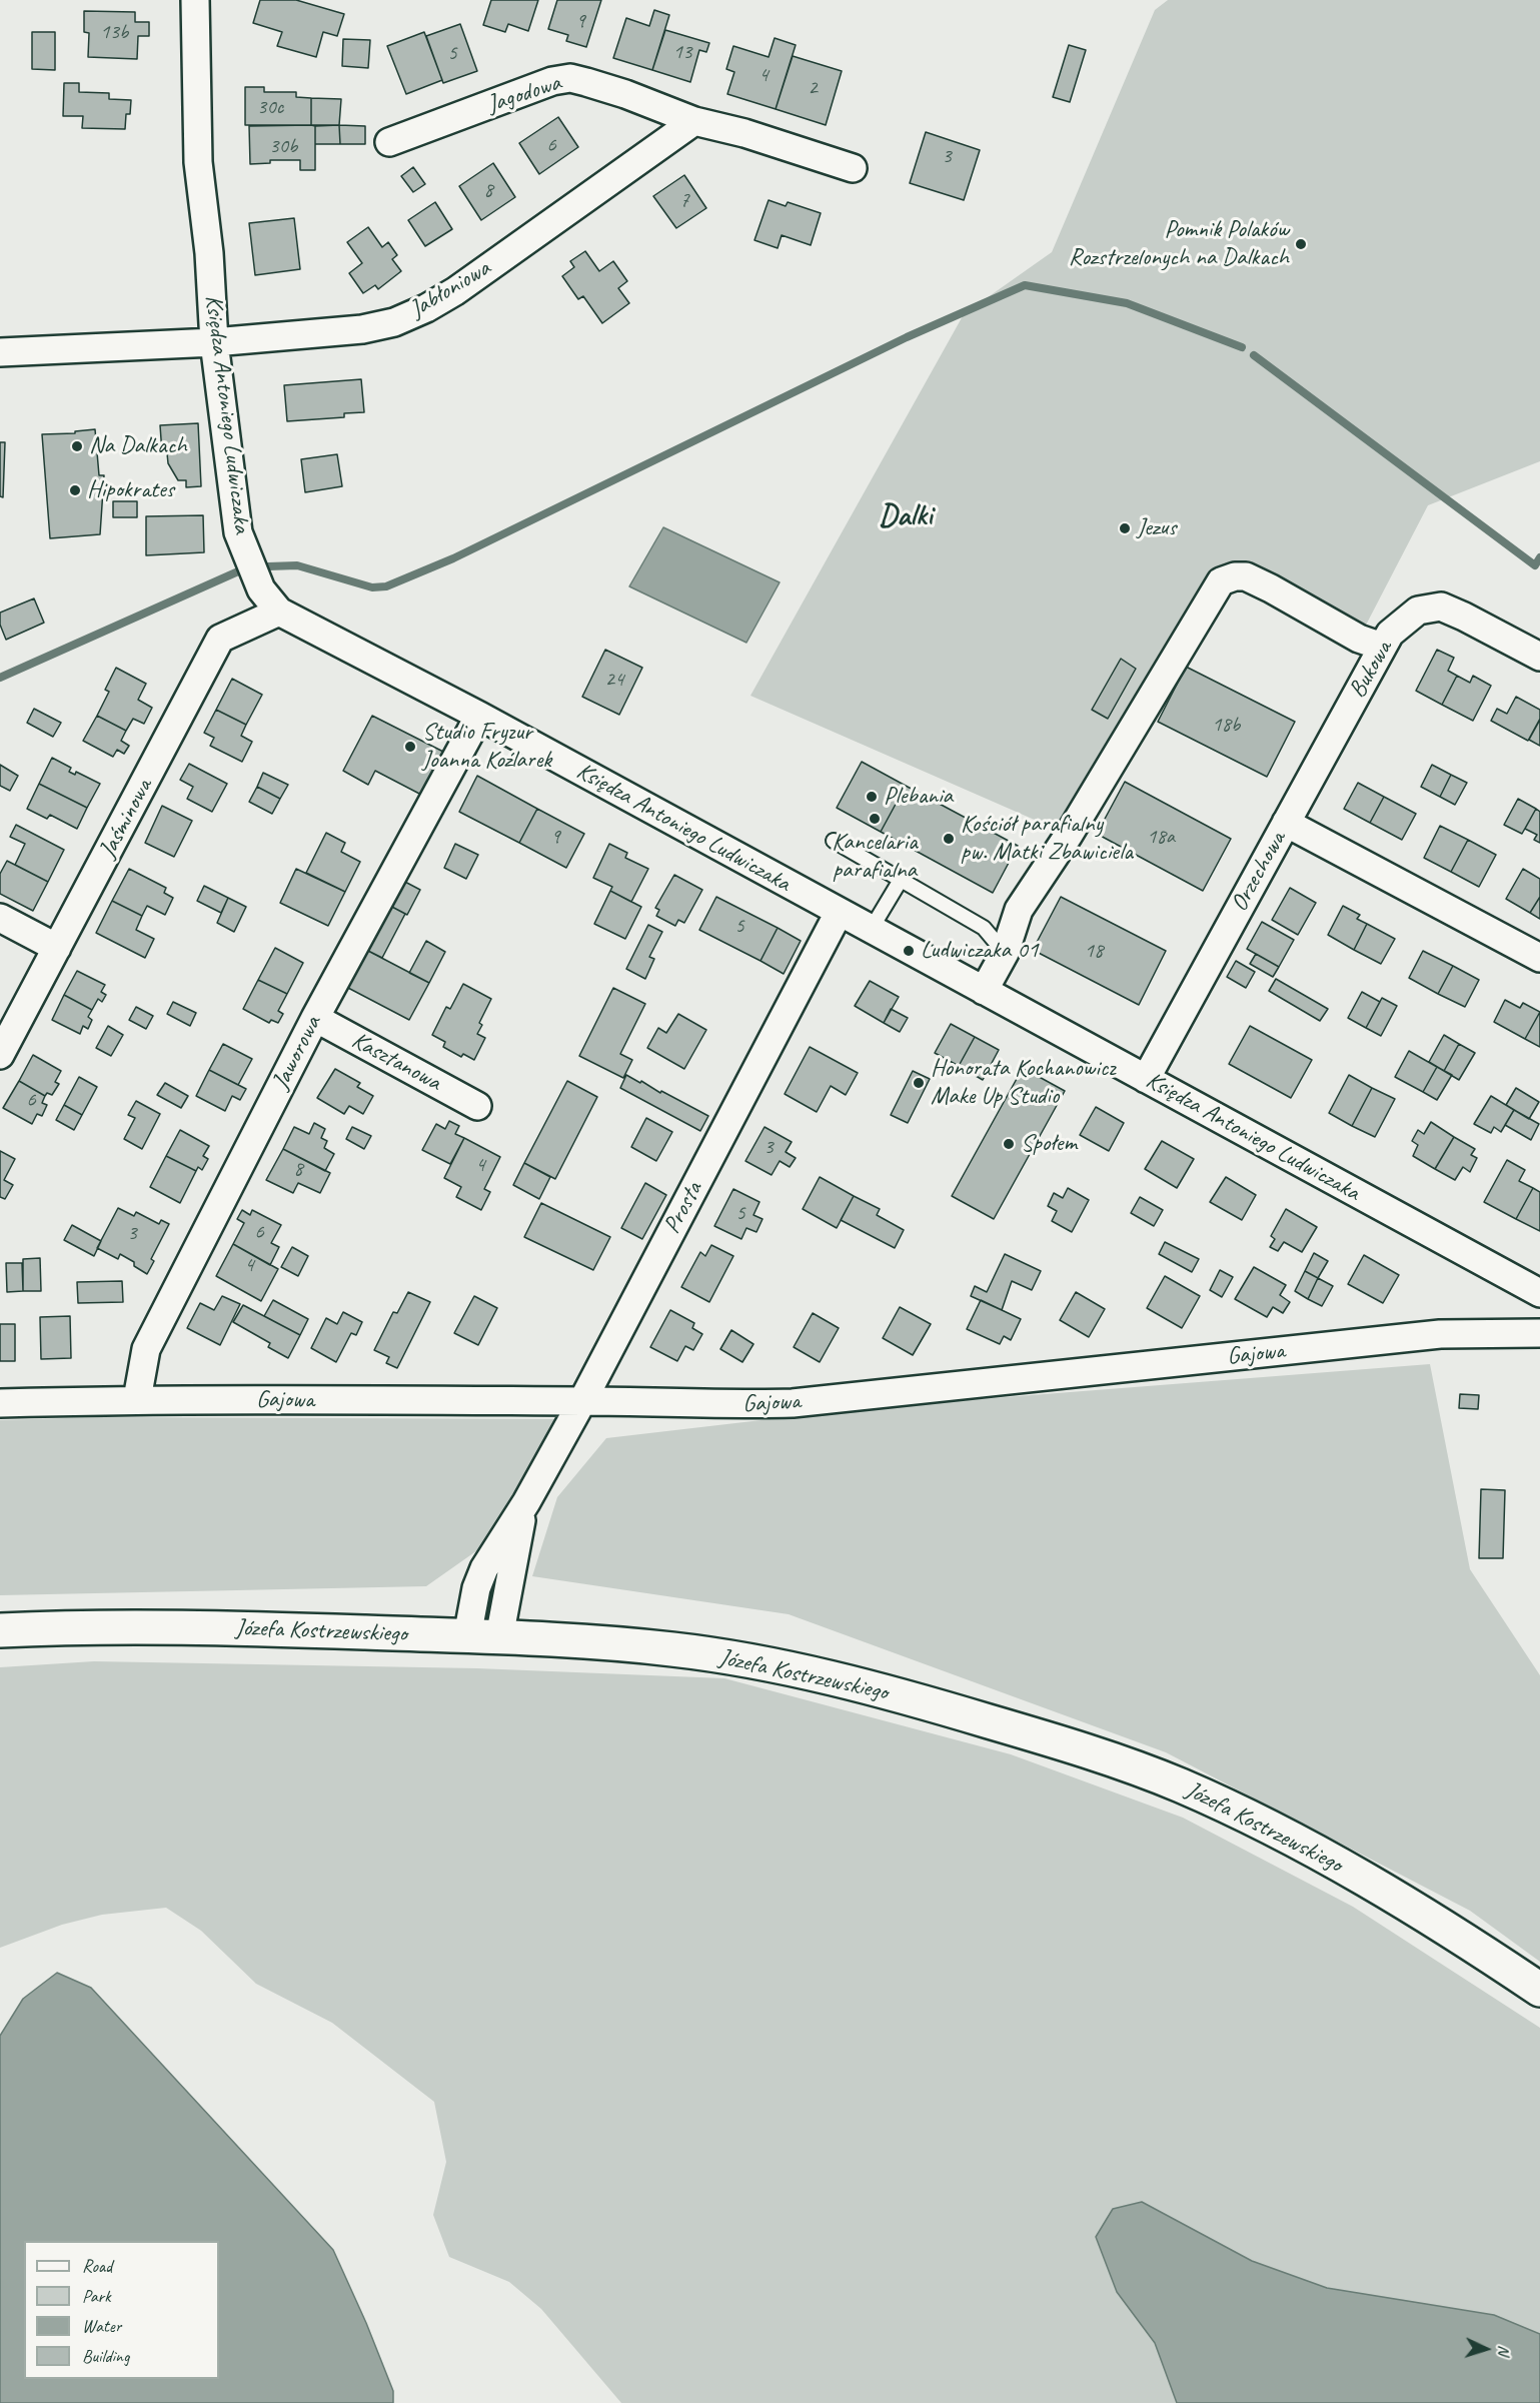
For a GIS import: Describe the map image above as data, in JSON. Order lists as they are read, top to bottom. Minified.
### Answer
{"streets":{"main road":["Józefa Kostrzewskiego"],"street":["Jagodowa","Jabłoniowa","Księdza Antoniego Ludwiczaka","Bukowa","Jaśminowa","Orzechowa","Jaworowa","Kasztanowa","Prosta","Gajowa"]},"crossings":[["Jagodowa","Jabłoniowa"],["Jabłoniowa","Księdza Antoniego Ludwiczaka"],["Księdza Antoniego Ludwiczaka","Jaśminowa"],["Księdza Antoniego Ludwiczaka","Orzechowa"],["Księdza Antoniego Ludwiczaka","Jaworowa"],["Księdza Antoniego Ludwiczaka","Prosta"],["Bukowa","Orzechowa"],["Jaworowa","Kasztanowa"],["Jaworowa","Gajowa"],["Prosta","Gajowa"],["Prosta","Józefa Kostrzewskiego"]],"districts":["Dalki"],"places":["Pomnik Polaków Rozstrzelonych na Dalkach","Na Dalkach","Hipokrates","Jezus","Studio Fryzur Joanna Koźlarek","Plebania","Kancelaria parafialna","Kościół parafialny pw. Matki Zbawiciela","Ludwiczaka 01","Honorata Kochanowicz Make Up Studio","Społem"],"house_numbers":["9","13b","13","5","4","2","30c","6","30b","3","8","7","24","18b","9","18a","5","18","6","3","4","8","5","6","3","4"],"legend":["Road","Park","Water","Building"],"north":"right"}
